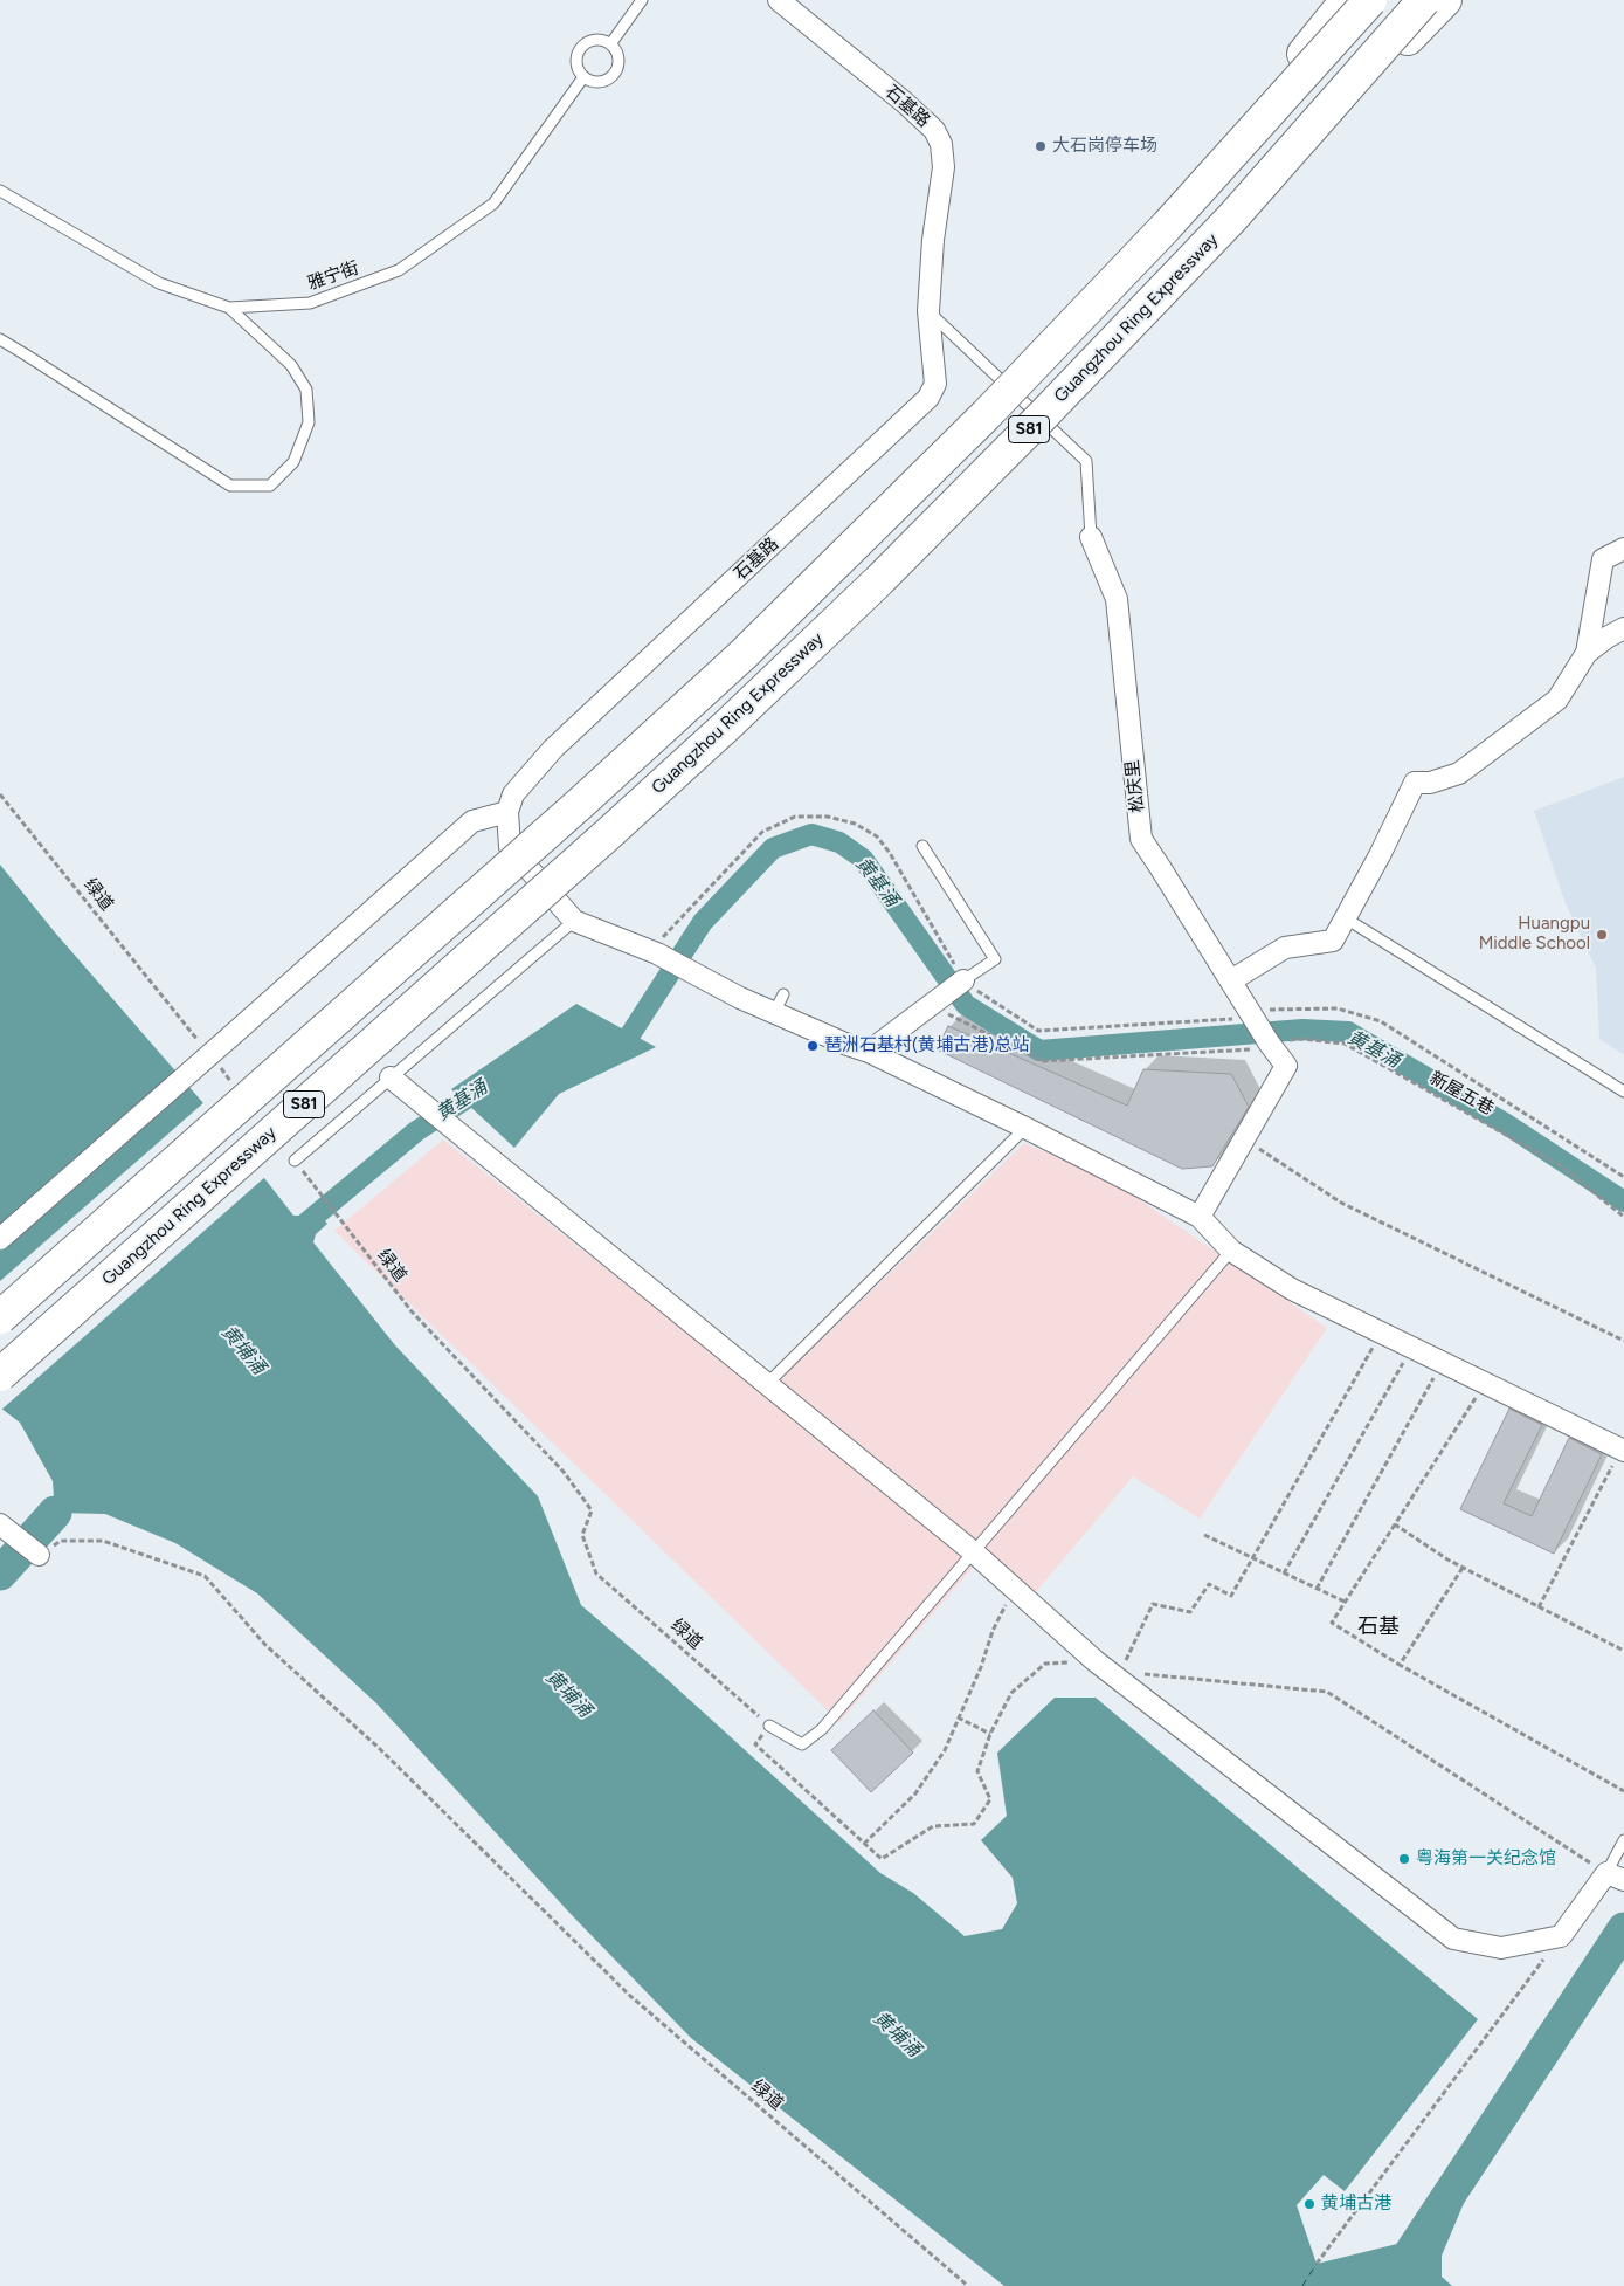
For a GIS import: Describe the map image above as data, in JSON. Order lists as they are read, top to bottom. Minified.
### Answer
{"streets":{"highway":["Guangzhou Ring Expressway","S81"],"street":["石基路","松庆里"],"lane":["雅宁街"],"path":["绿道","新屋五巷"]},"crossings":[["松庆里","新屋五巷"]],"districts":["石基"],"water":["黄基涌","黄埔涌"],"places":["大石岗停车场","Huangpu Middle School","琶洲石基村(黄埔古港)总站","粤海第一关纪念馆","黄埔古港"]}
